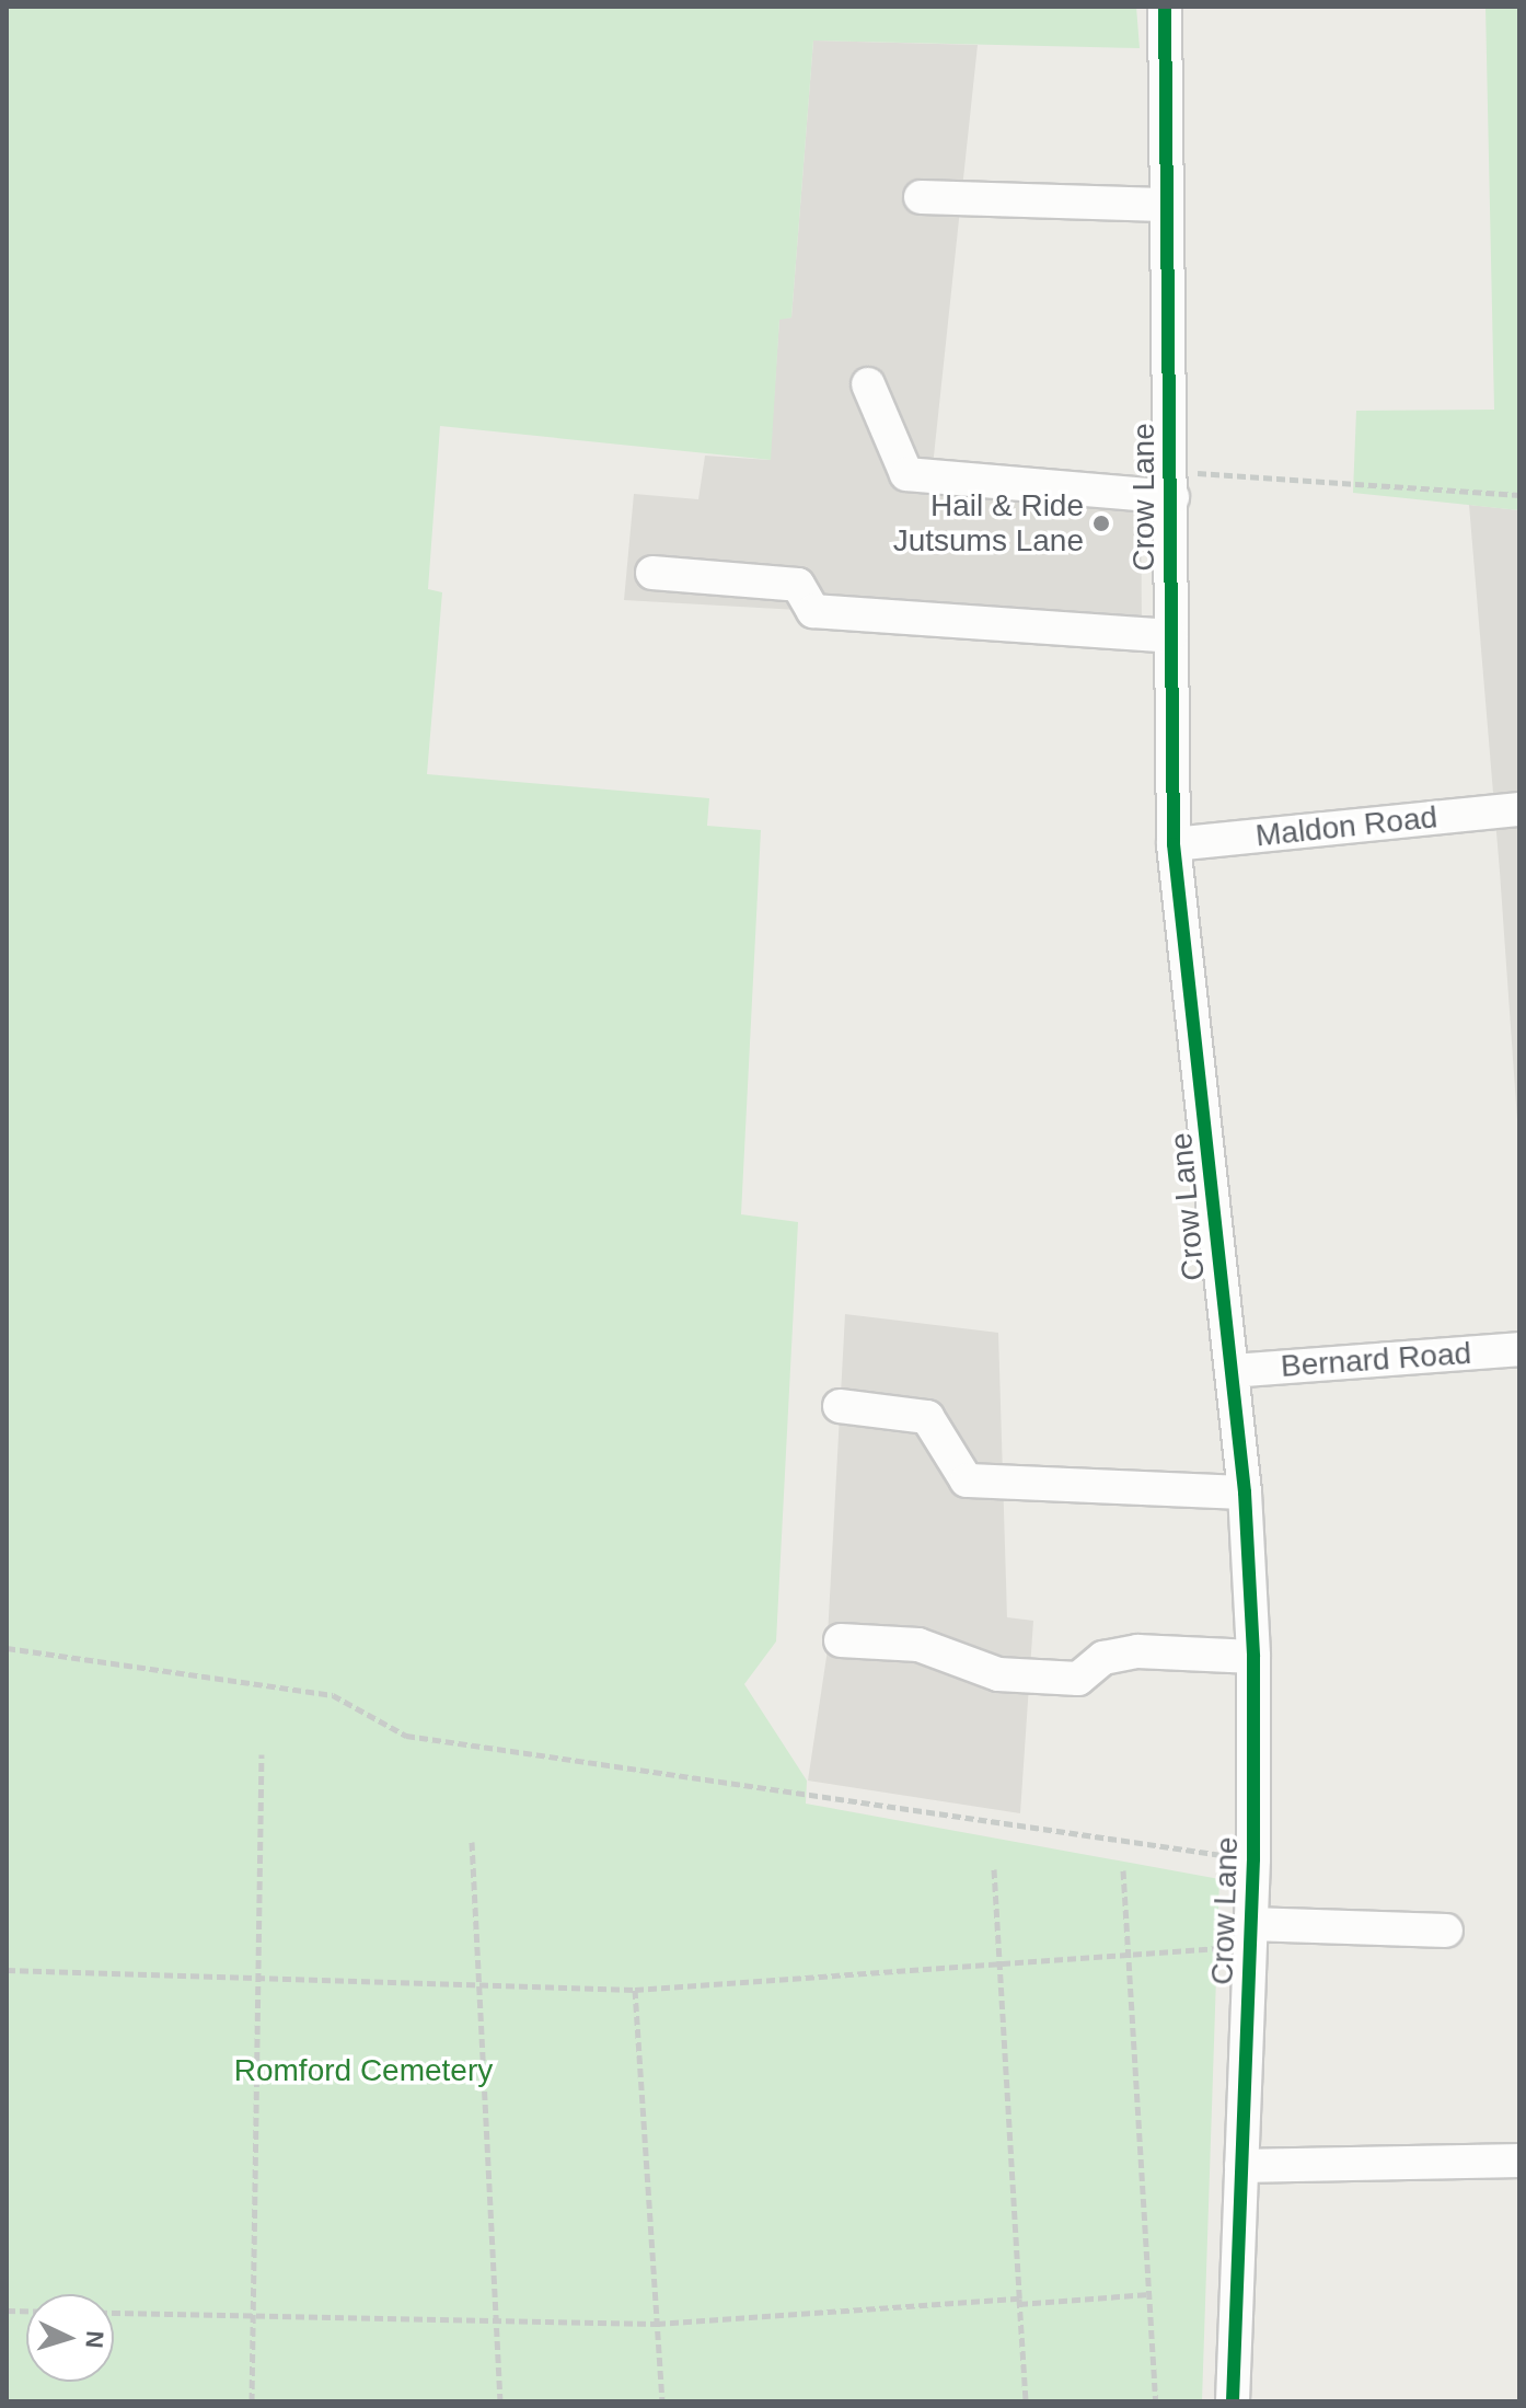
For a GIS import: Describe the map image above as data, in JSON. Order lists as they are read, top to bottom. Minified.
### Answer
{"streets":{"street":["Crow Lane","Maldon Road","Bernard Road"]},"crossings":[["Crow Lane","Maldon Road"],["Crow Lane","Bernard Road"]],"parks":["Romford Cemetery"],"places":["Hail & Ride Jutsums Lane"],"north":"right"}
